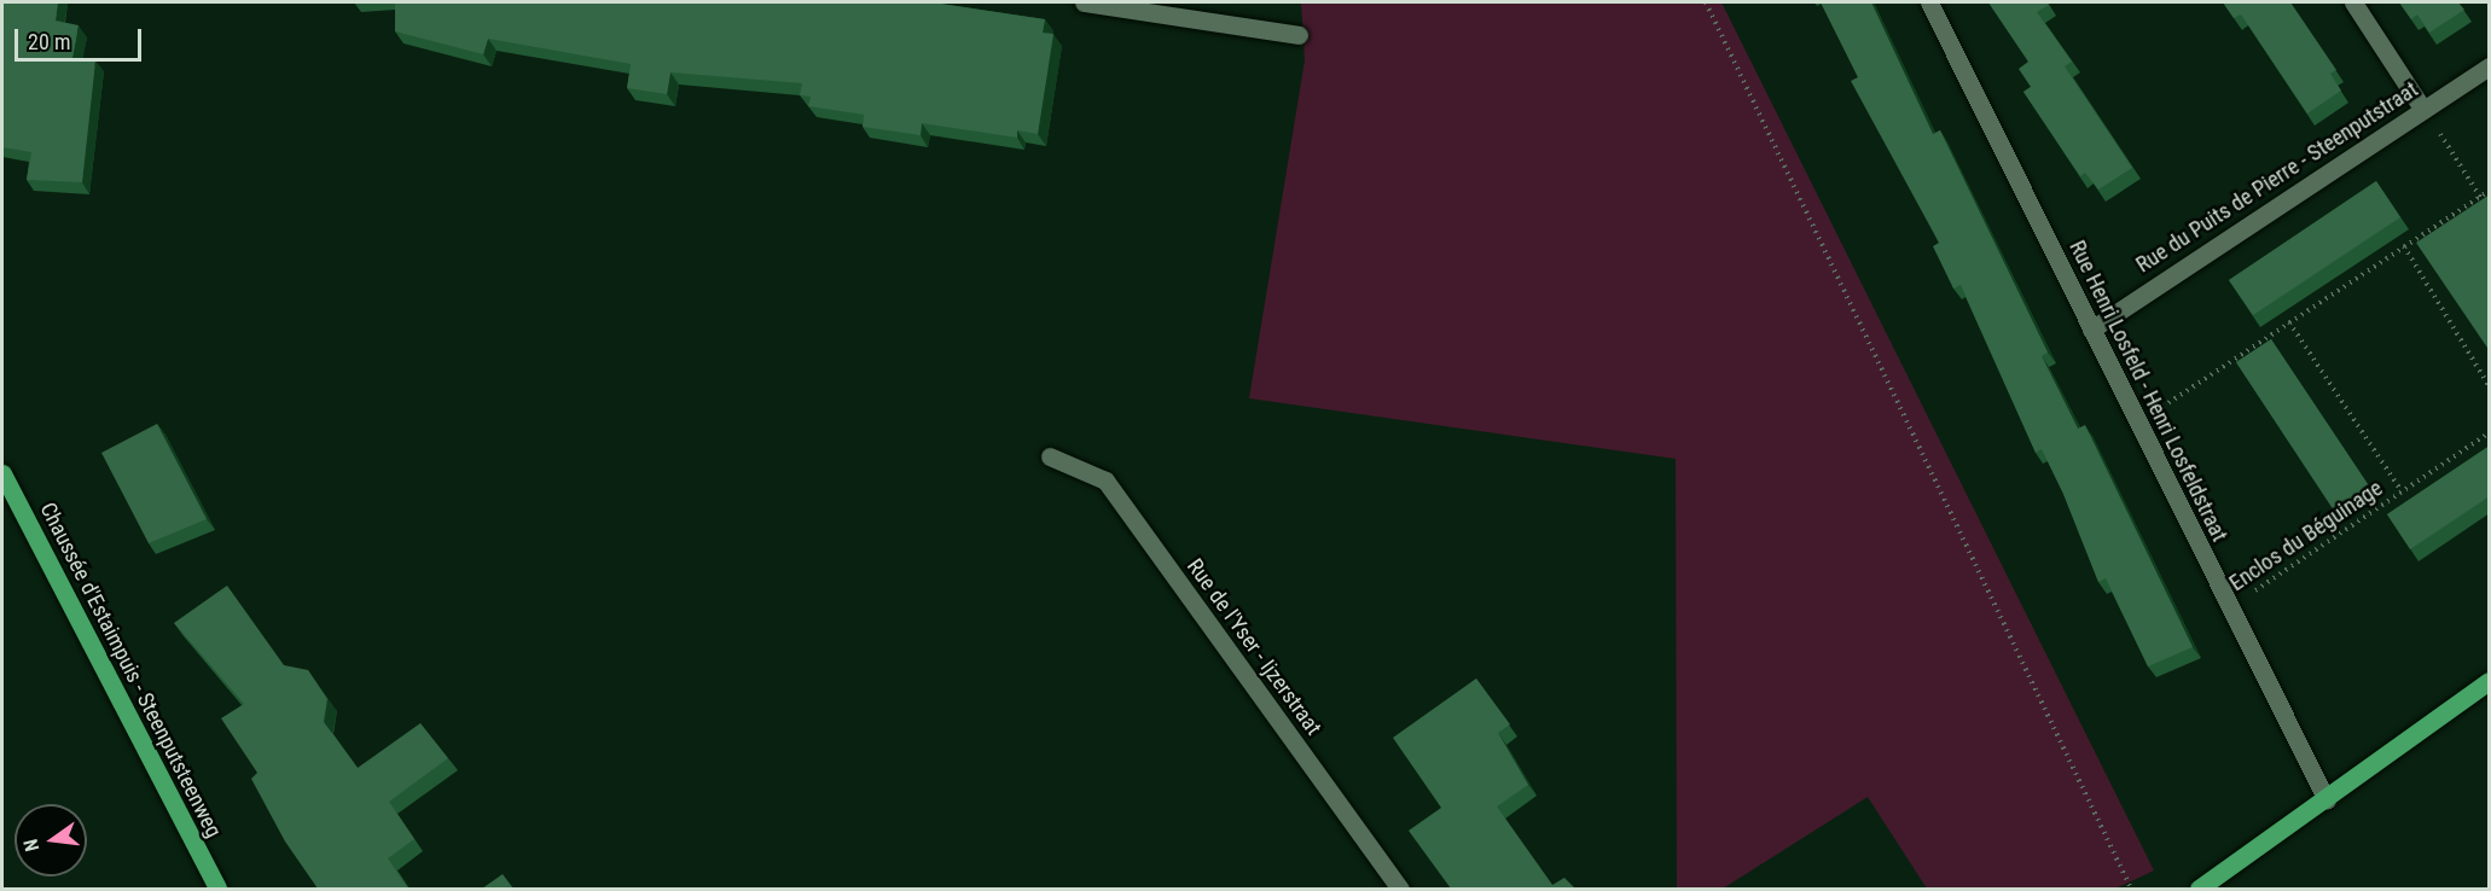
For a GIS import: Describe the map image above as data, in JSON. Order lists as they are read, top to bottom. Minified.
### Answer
{"streets":{"main road":["Chaussée d'Estaimpuis - Steenputsteenweg"],"street":["Rue du Puits de Pierre - Steenputstraat","Rue Henri Losfeld - Henri Losfeldstraat","Rue de l'Yser - Ijzerstraat"],"path":["Enclos du Béguinage"]},"crossings":[["Rue du Puits de Pierre - Steenputstraat","Rue Henri Losfeld - Henri Losfeldstraat"],["Rue Henri Losfeld - Henri Losfeldstraat","Enclos du Béguinage"]],"scale_bar":"20 m","north":"left"}
